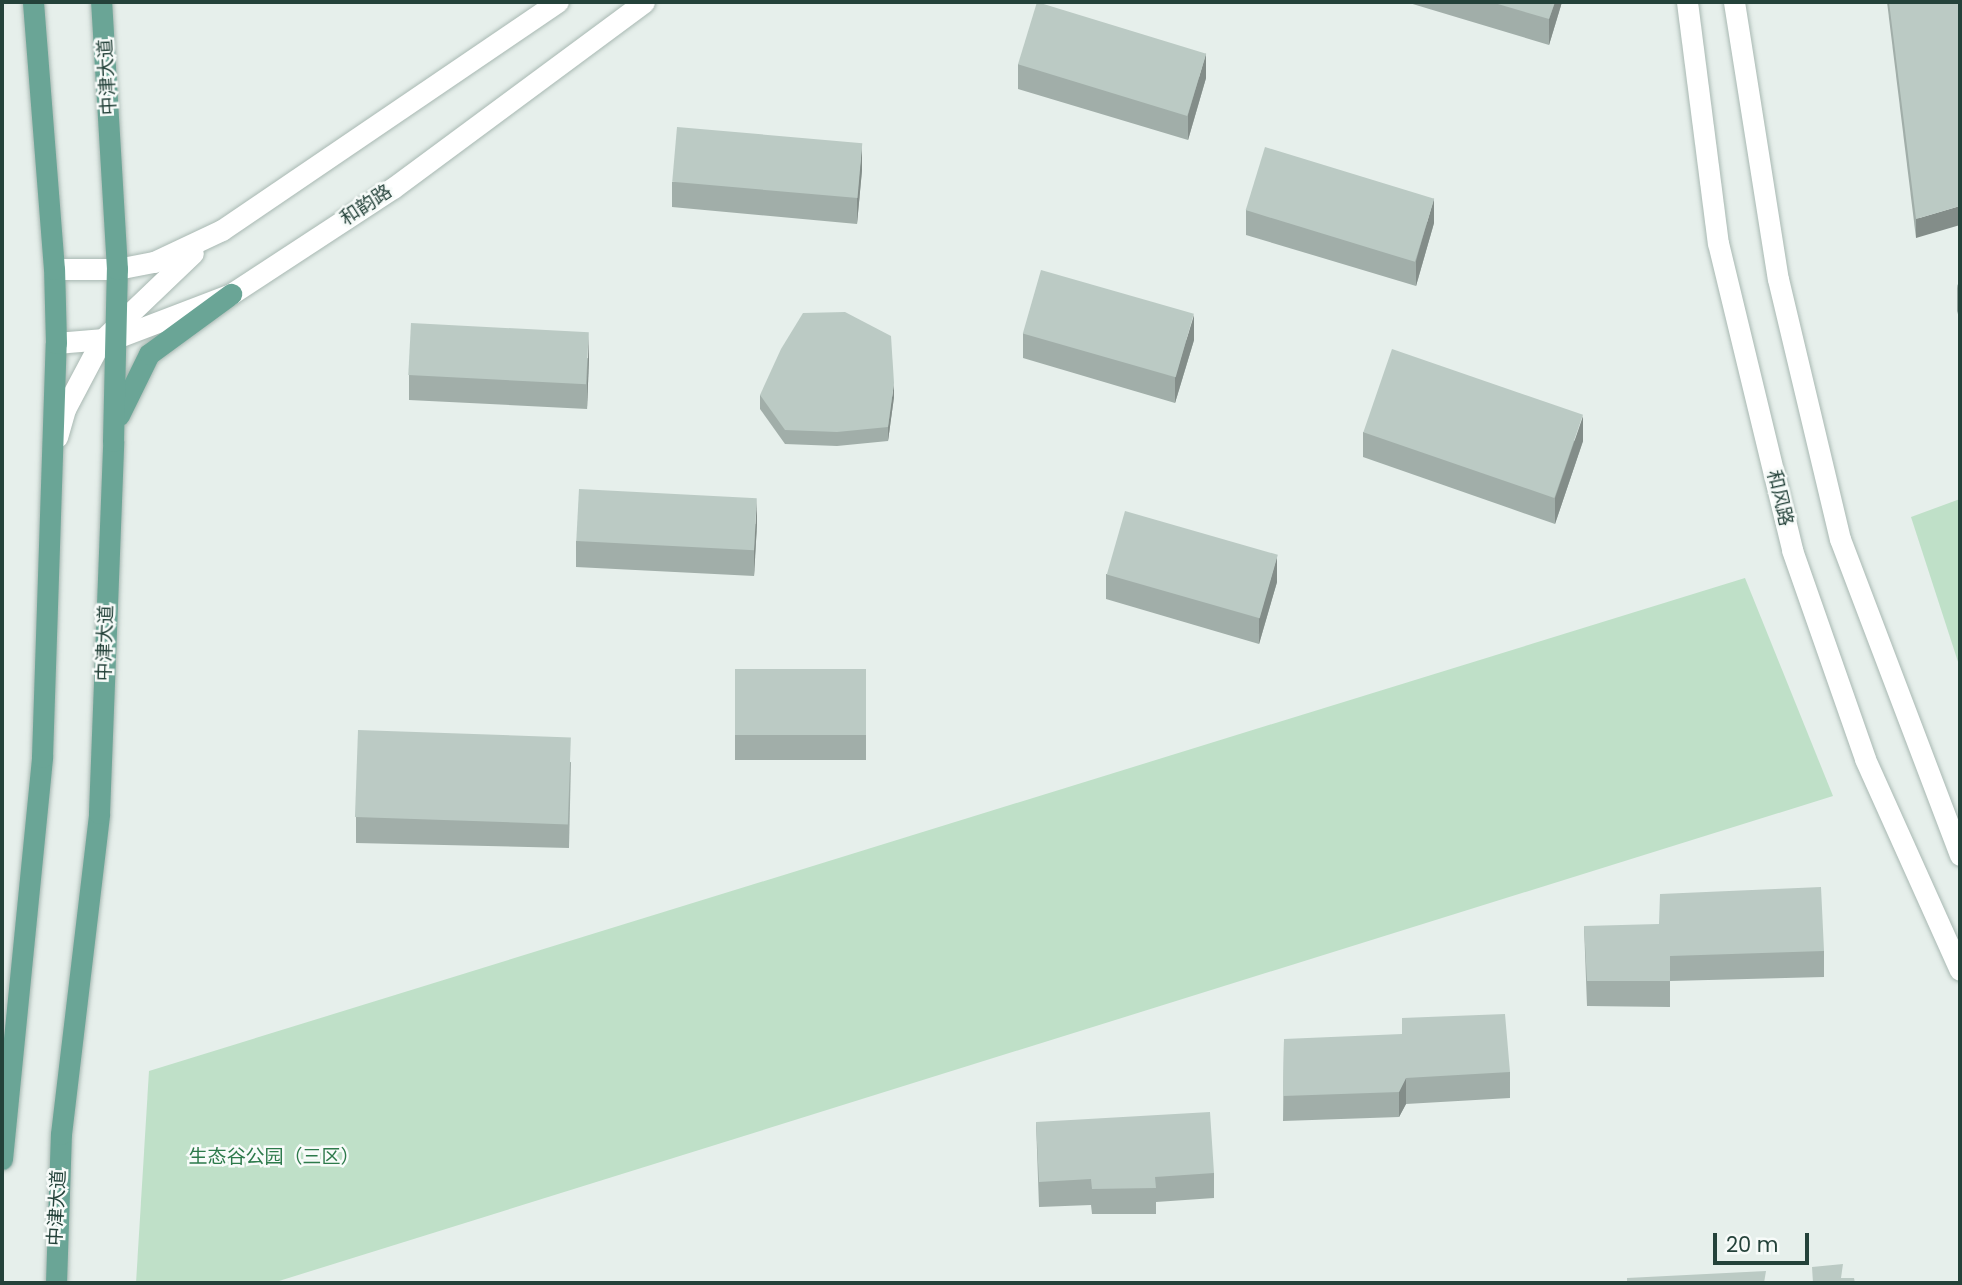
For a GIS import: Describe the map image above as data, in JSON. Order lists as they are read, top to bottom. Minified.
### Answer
{"streets":{"main road":["中津大道"],"street":["和韵路","和风路"]},"crossings":[["中津大道","和韵路"]],"parks":["生态谷公园（三区）"],"scale_bar":"20 m"}
